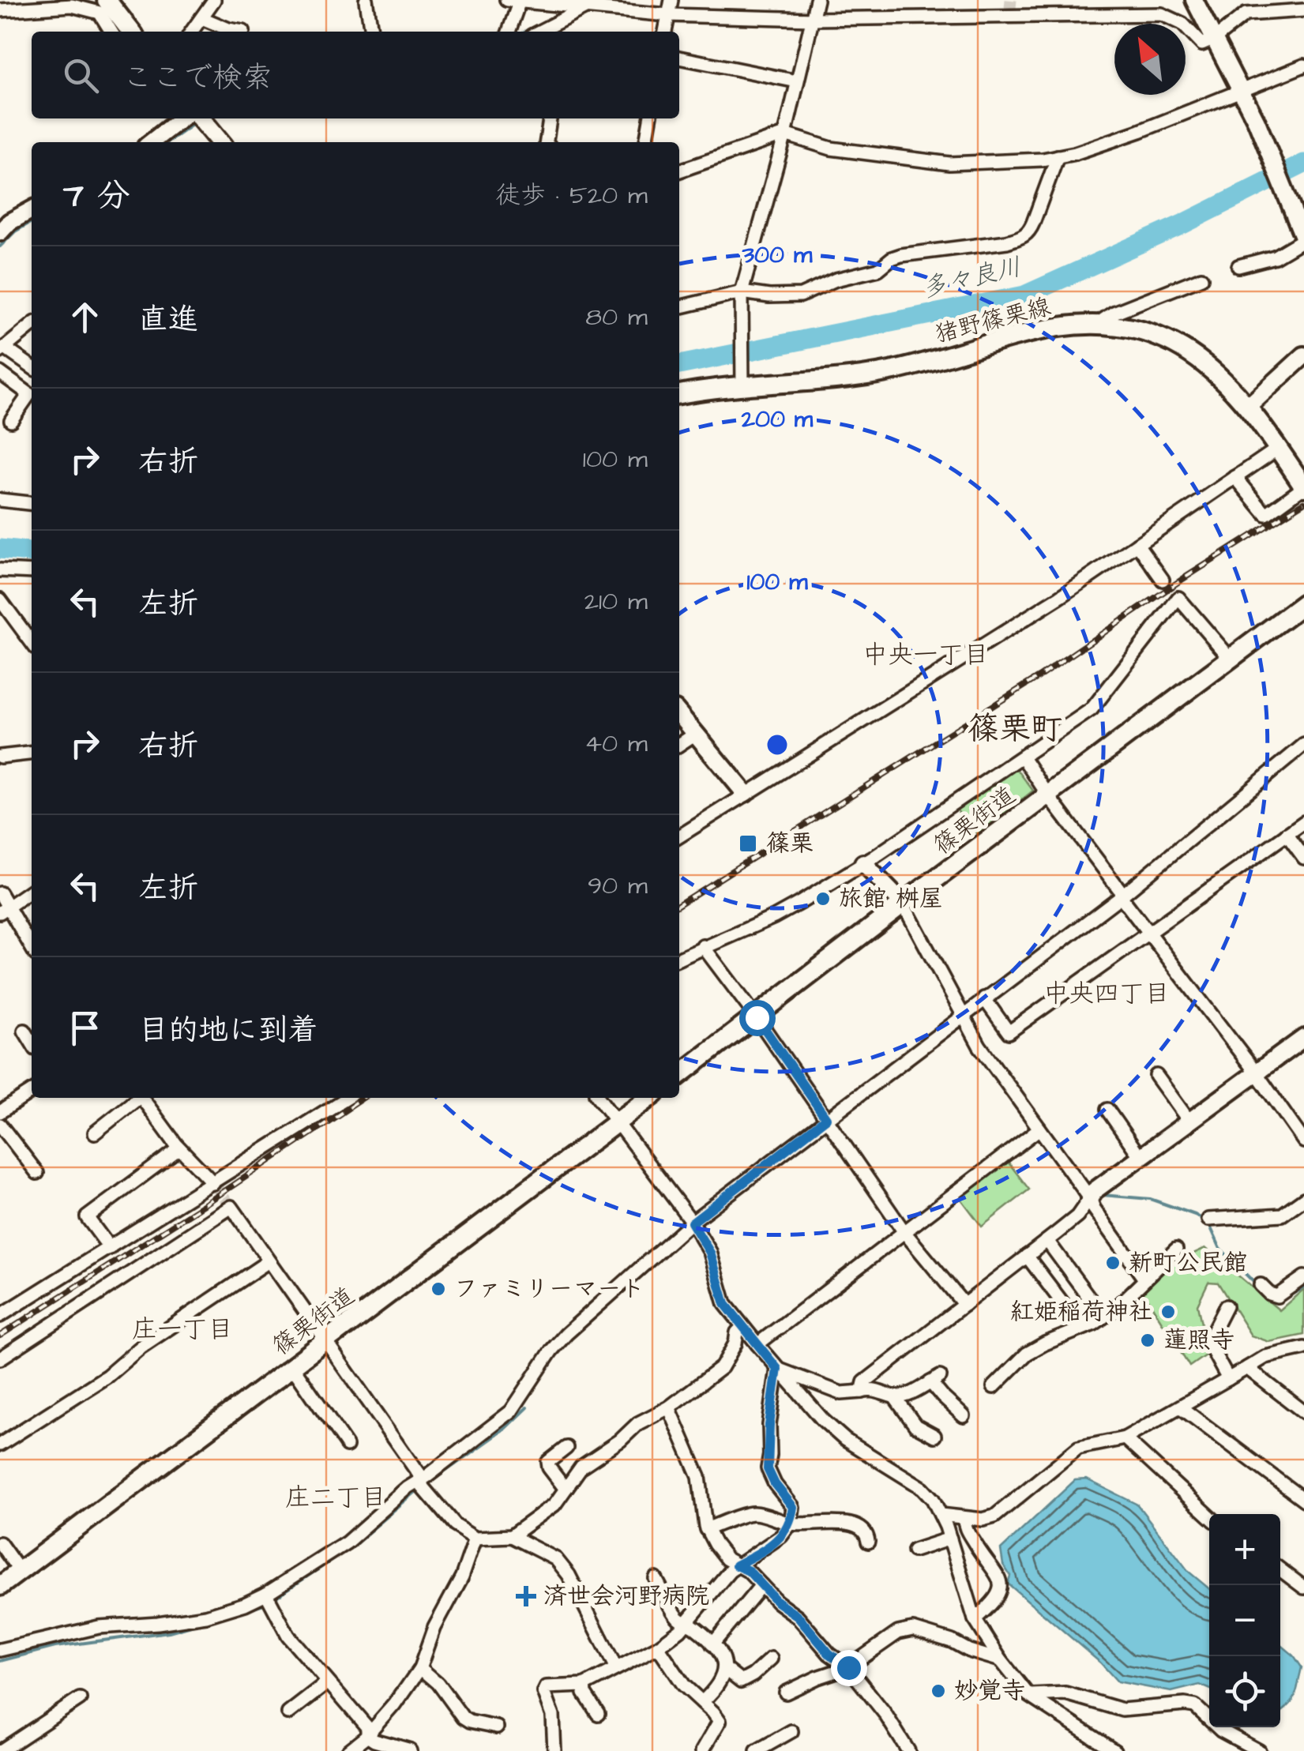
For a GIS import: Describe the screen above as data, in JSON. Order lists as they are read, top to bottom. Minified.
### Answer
{"streets":{"main road":["猪野篠栗線","篠栗街道"]},"districts":["中央一丁目","篠栗町","中央四丁目","庄一丁目","庄二丁目"],"water":["多々良川"],"places":{"transit":["篠栗"],"other":["旅館 桝屋","新町公民館","ファミリーマート","紅姫稲荷神社","蓮照寺","妙覚寺"],"health":["済世会河野病院"]},"north":"top left","page":{"search":"ここで検索","heading":["7 分","徒歩 · 520 m"],"list":[["直進","80 m"],["右折","100 m"],["左折","210 m"],["右折","40 m"],["左折","90 m"],"目的地に到着"],"map_buttons":["+","−"]},"rings":["300 m","200 m","100 m"]}
